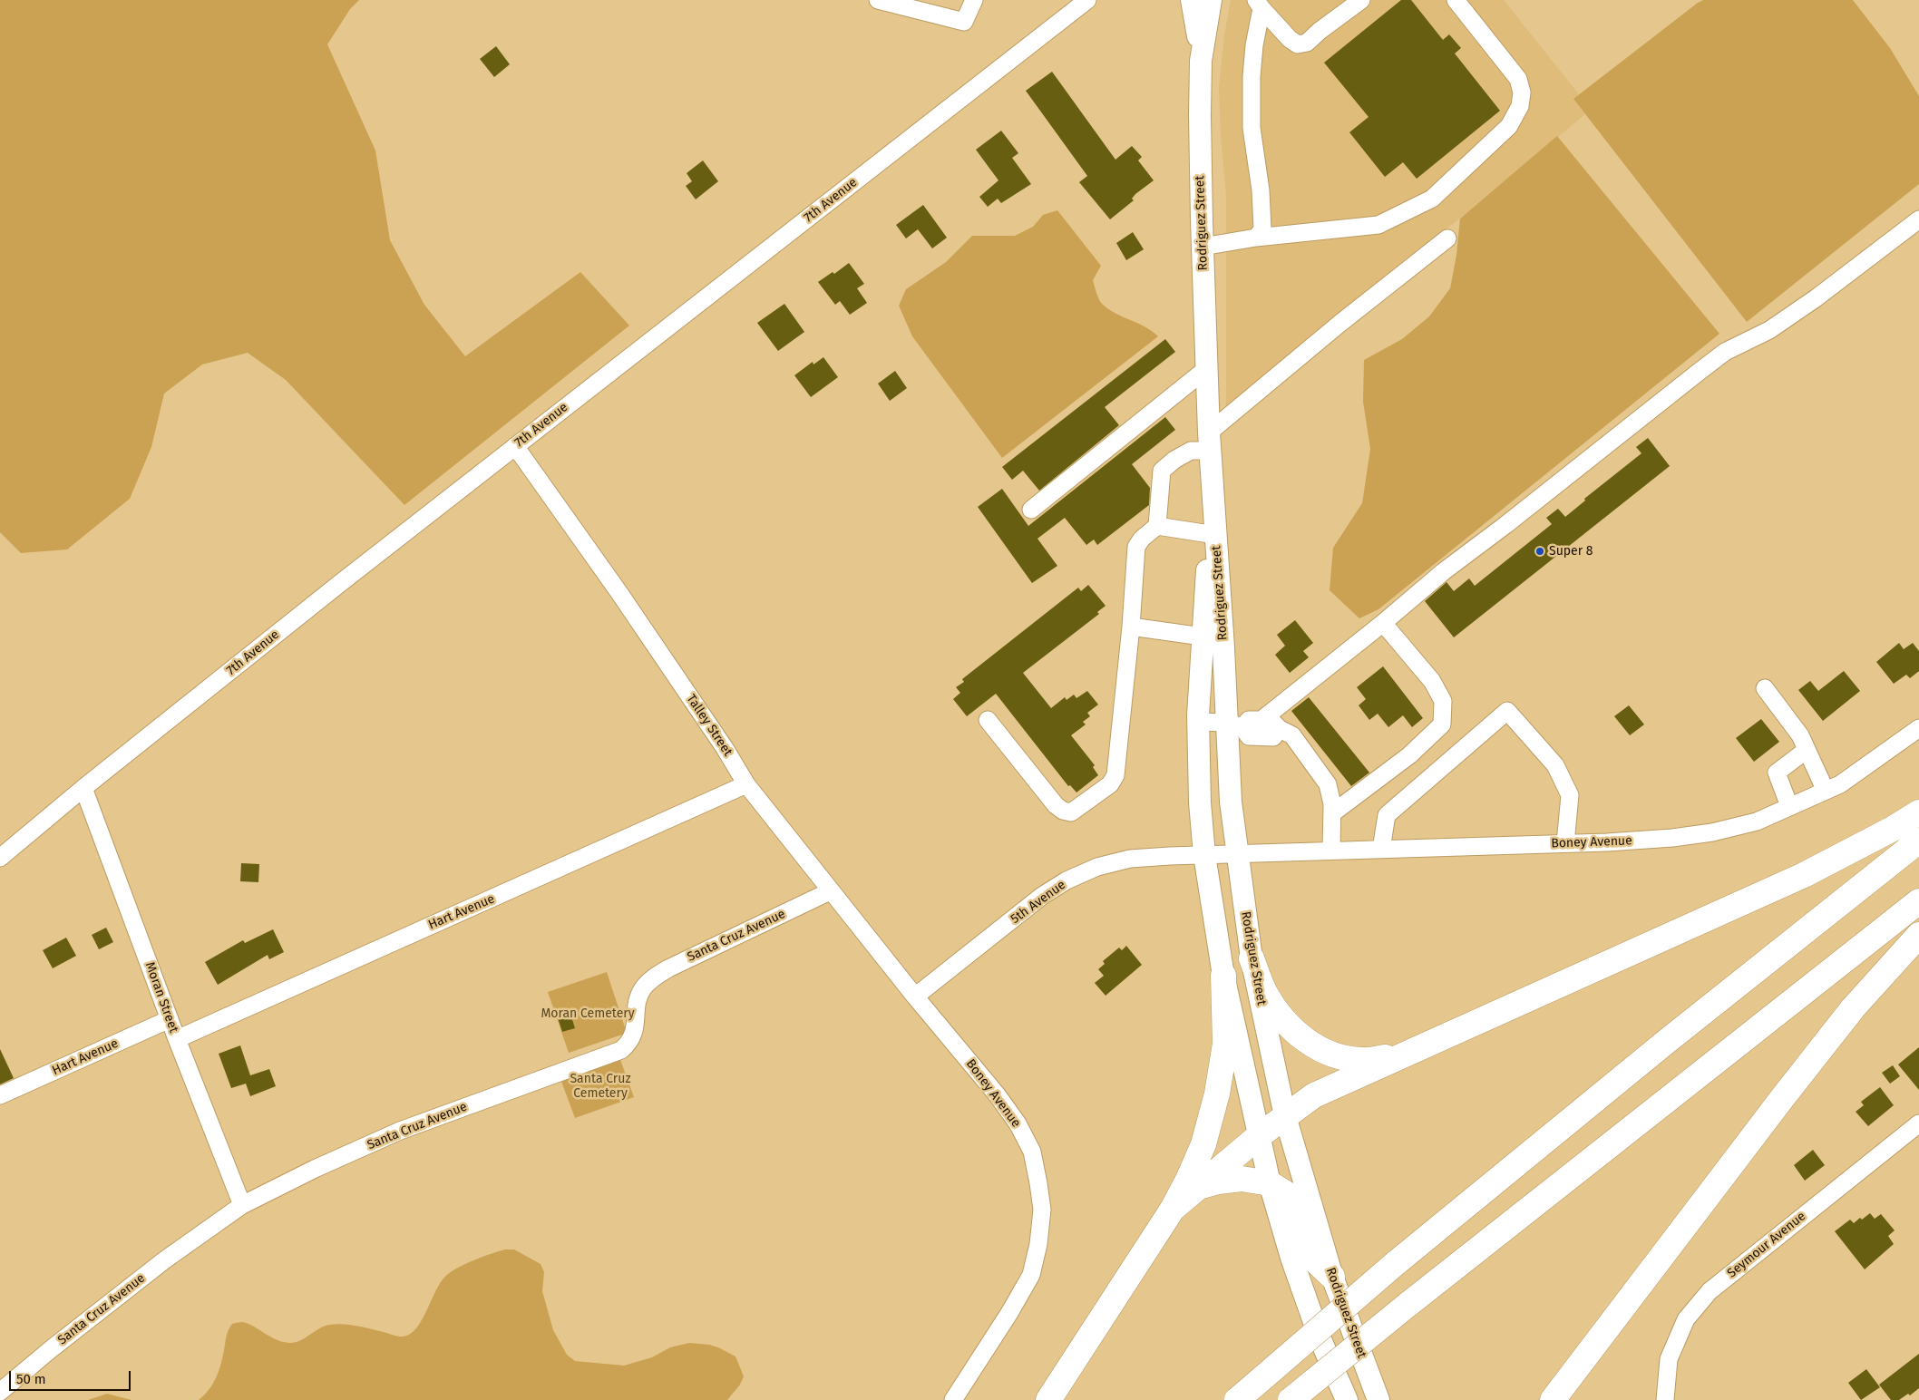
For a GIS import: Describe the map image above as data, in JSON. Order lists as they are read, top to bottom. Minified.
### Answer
{"streets":{"main road":["Rodriguez Street"],"street":["7th Avenue","Talley Street","Boney Avenue","5th Avenue","Hart Avenue","Santa Cruz Avenue","Moran Street","Seymour Avenue"]},"crossings":[["7th Avenue","Talley Street"],["7th Avenue","Moran Street"],["Rodriguez Street","Boney Avenue"],["Rodriguez Street","5th Avenue"],["Talley Street","Boney Avenue"],["Talley Street","5th Avenue"],["Talley Street","Hart Avenue"],["Talley Street","Santa Cruz Avenue"],["Boney Avenue","5th Avenue"],["Hart Avenue","Moran Street"],["Santa Cruz Avenue","Moran Street"]],"parks":["Moran Cemetery","Santa Cruz Cemetery"],"places":["Super 8"],"scale_bar":"50 m"}
